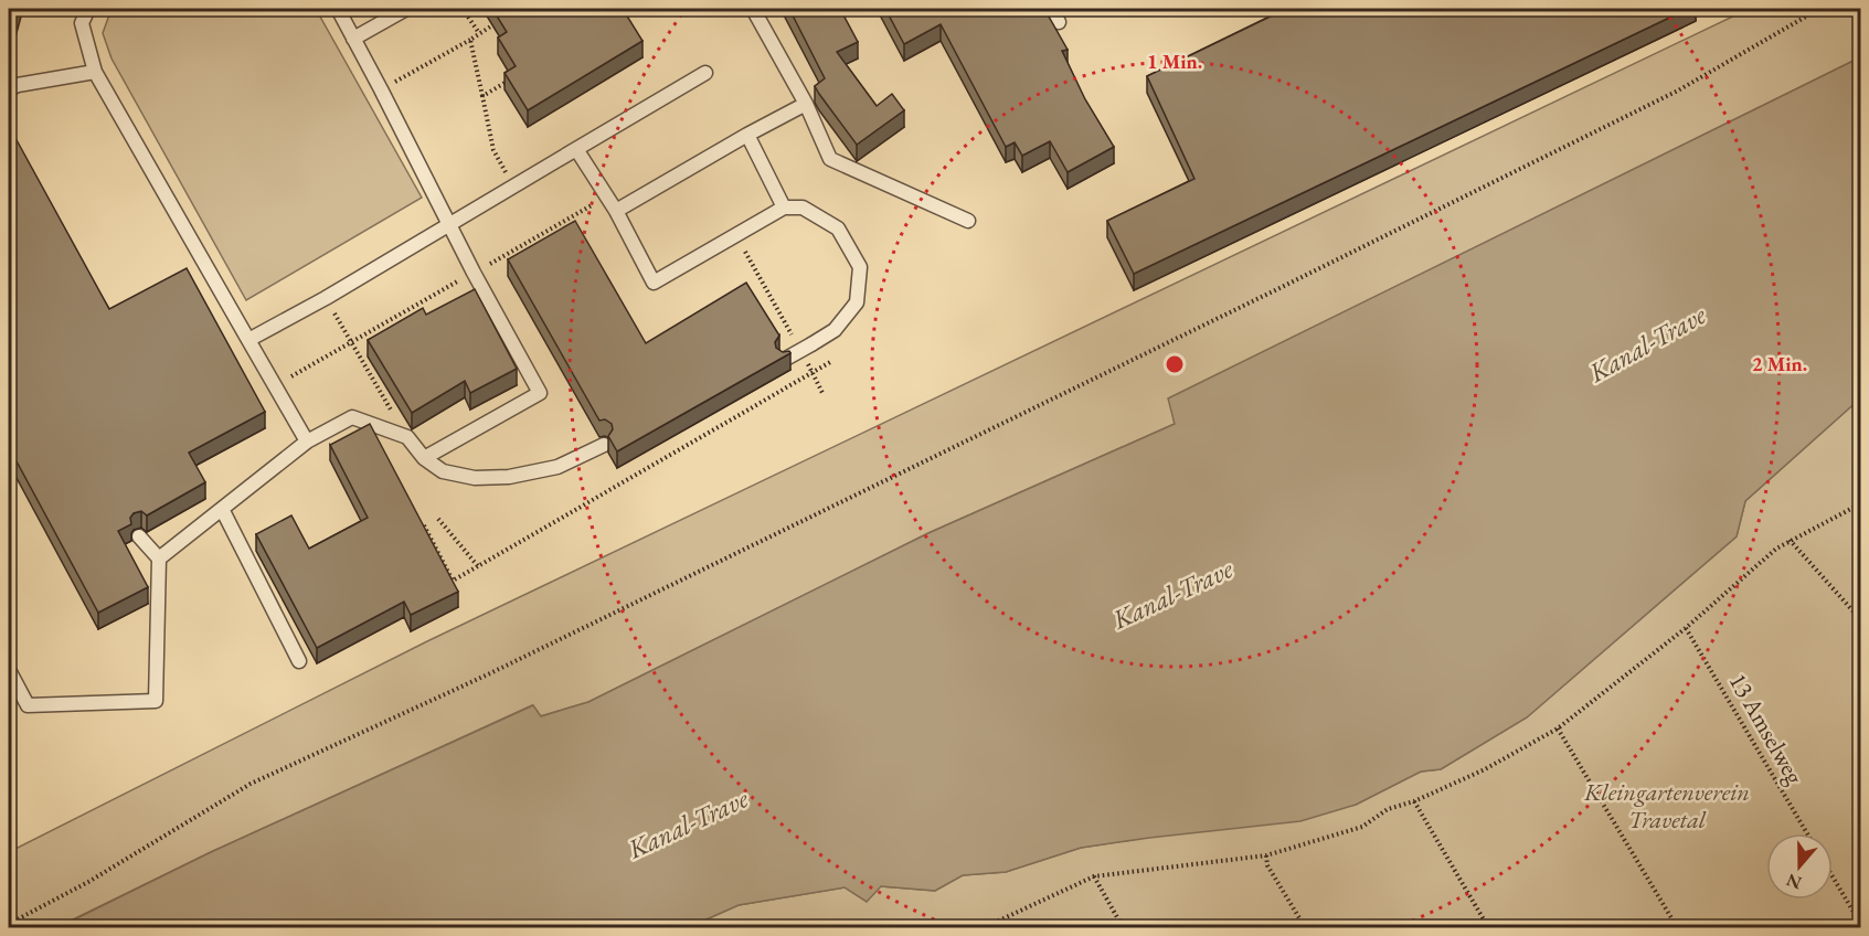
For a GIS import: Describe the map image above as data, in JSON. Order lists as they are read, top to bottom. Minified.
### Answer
{"streets":{"path":["13 Amselweg"]},"water":["Kanal-Trave"],"parks":["Kleingartenverein Travetal"],"north":"bottom","rings":["1 Min.","2 Min."]}
